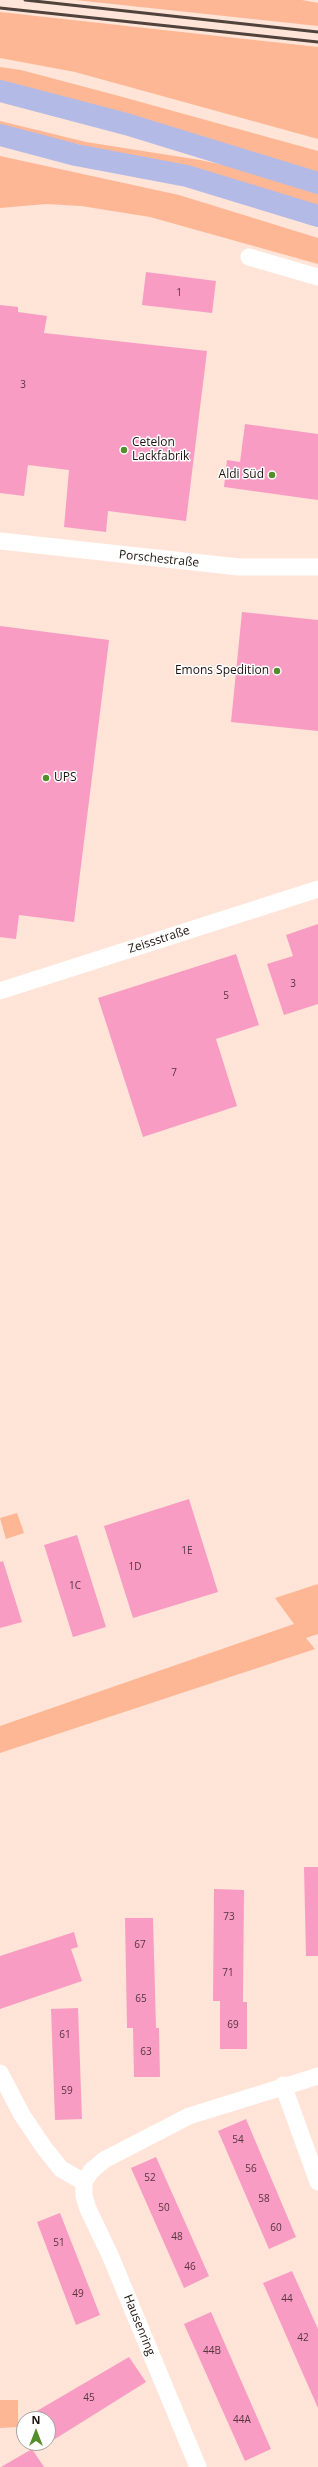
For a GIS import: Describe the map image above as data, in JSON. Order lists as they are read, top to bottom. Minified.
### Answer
{"streets":{"street":["Porschestraße","Zeissstraße","Hausenring"]},"places":["Cetelon Lackfabrik","Aldi Süd","Emons Spedition","UPS"],"house_numbers":["1","3","3","5","7","1E","1D","1C","73","67","71","65","69","61","63","59","54","56","52","58","50","60","48","51","46","49","44","42","44B","45","44A"],"north":"top"}
